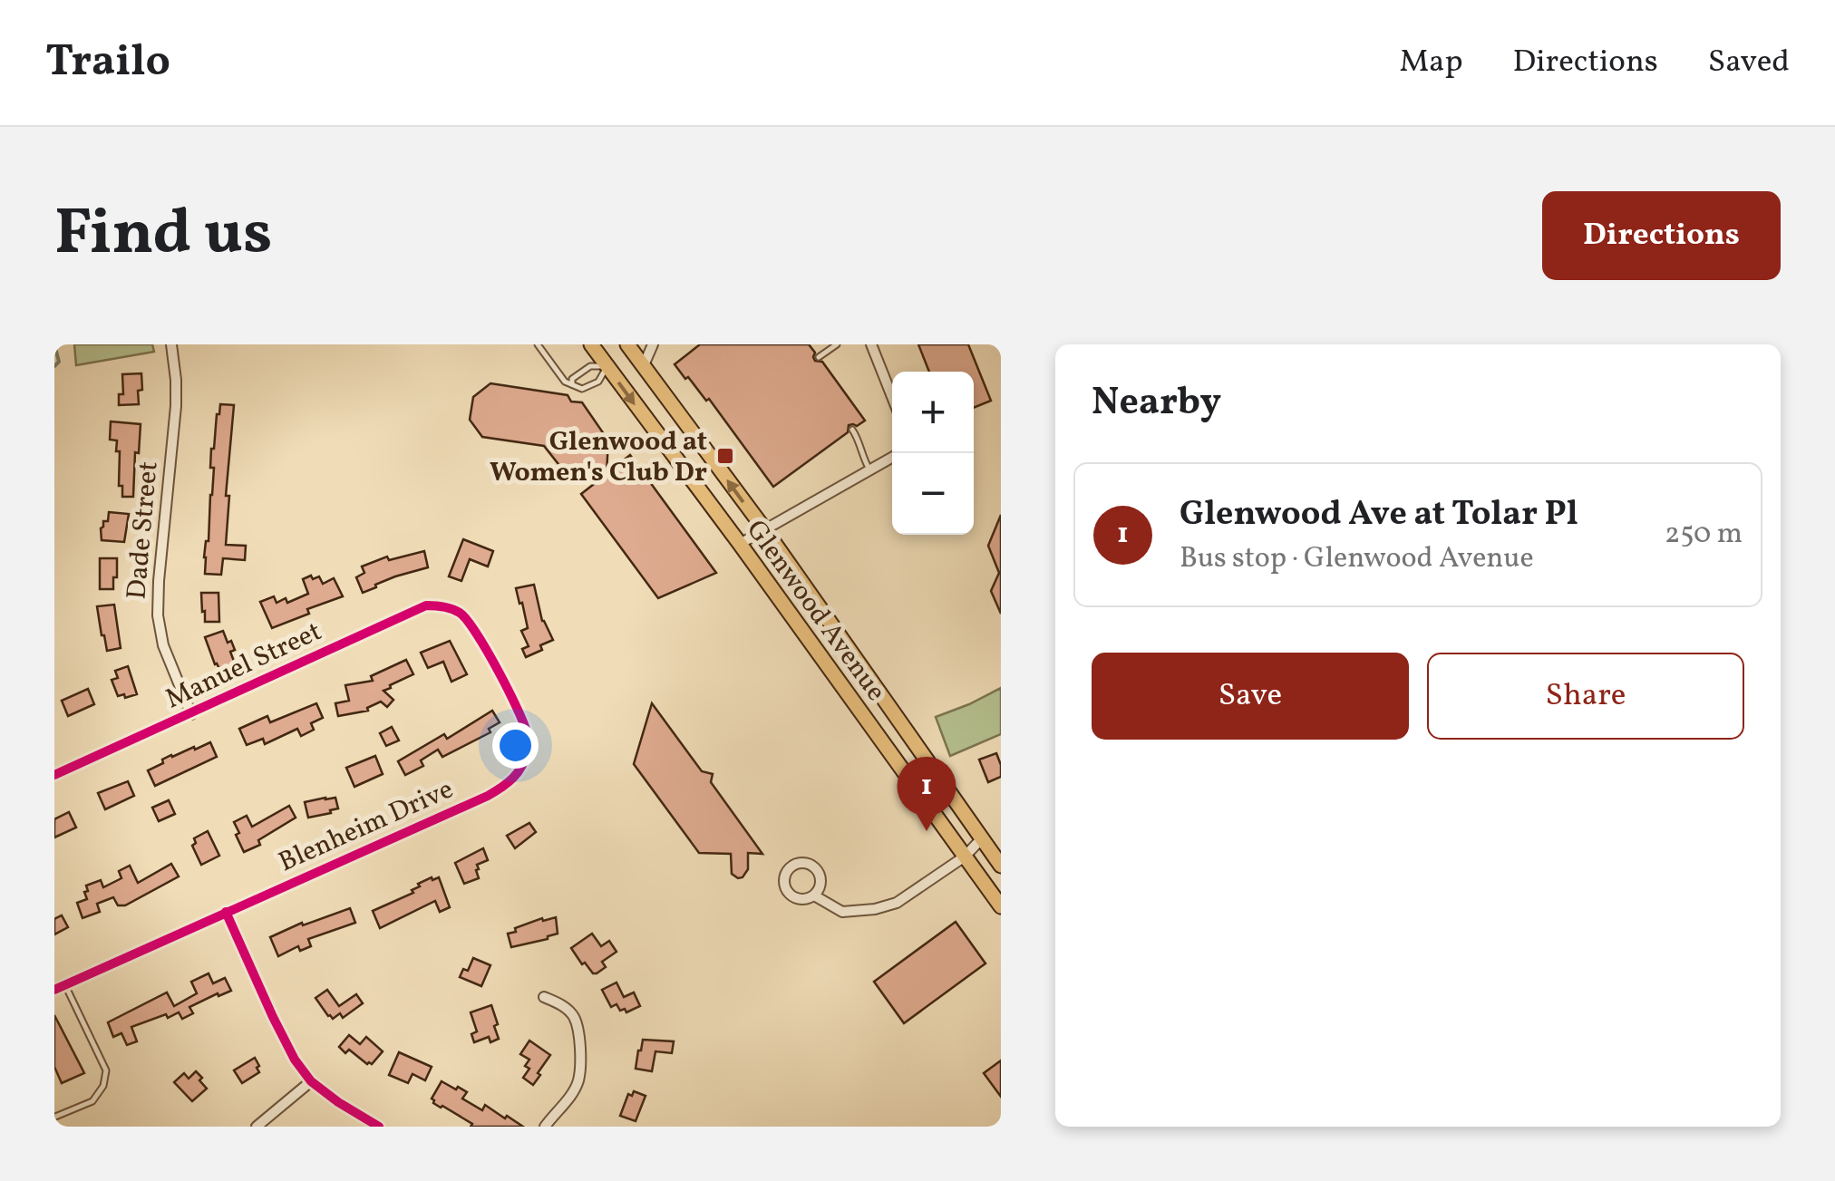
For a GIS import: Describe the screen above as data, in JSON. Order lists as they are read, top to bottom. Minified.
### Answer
{"streets":{"main road":["Glenwood Avenue"],"street":["Dade Street","Manuel Street","Blenheim Drive"]},"crossings":[["Dade Street","Manuel Street"],["Manuel Street","Blenheim Drive"]],"places":{"transit":["Glenwood at Women's Club Dr"]},"page":{"header":"Trailo","nav":["Map","Directions","Saved"],"title":"Find us","buttons":["Directions",["Save","Share"]],"heading":"Nearby","map_buttons":["+","−"],"list":[{"mark":"1","name":"Glenwood Ave at Tolar Pl","note":"Bus stop · Glenwood Avenue","value":"250 m"}],"pins":"1"}}
